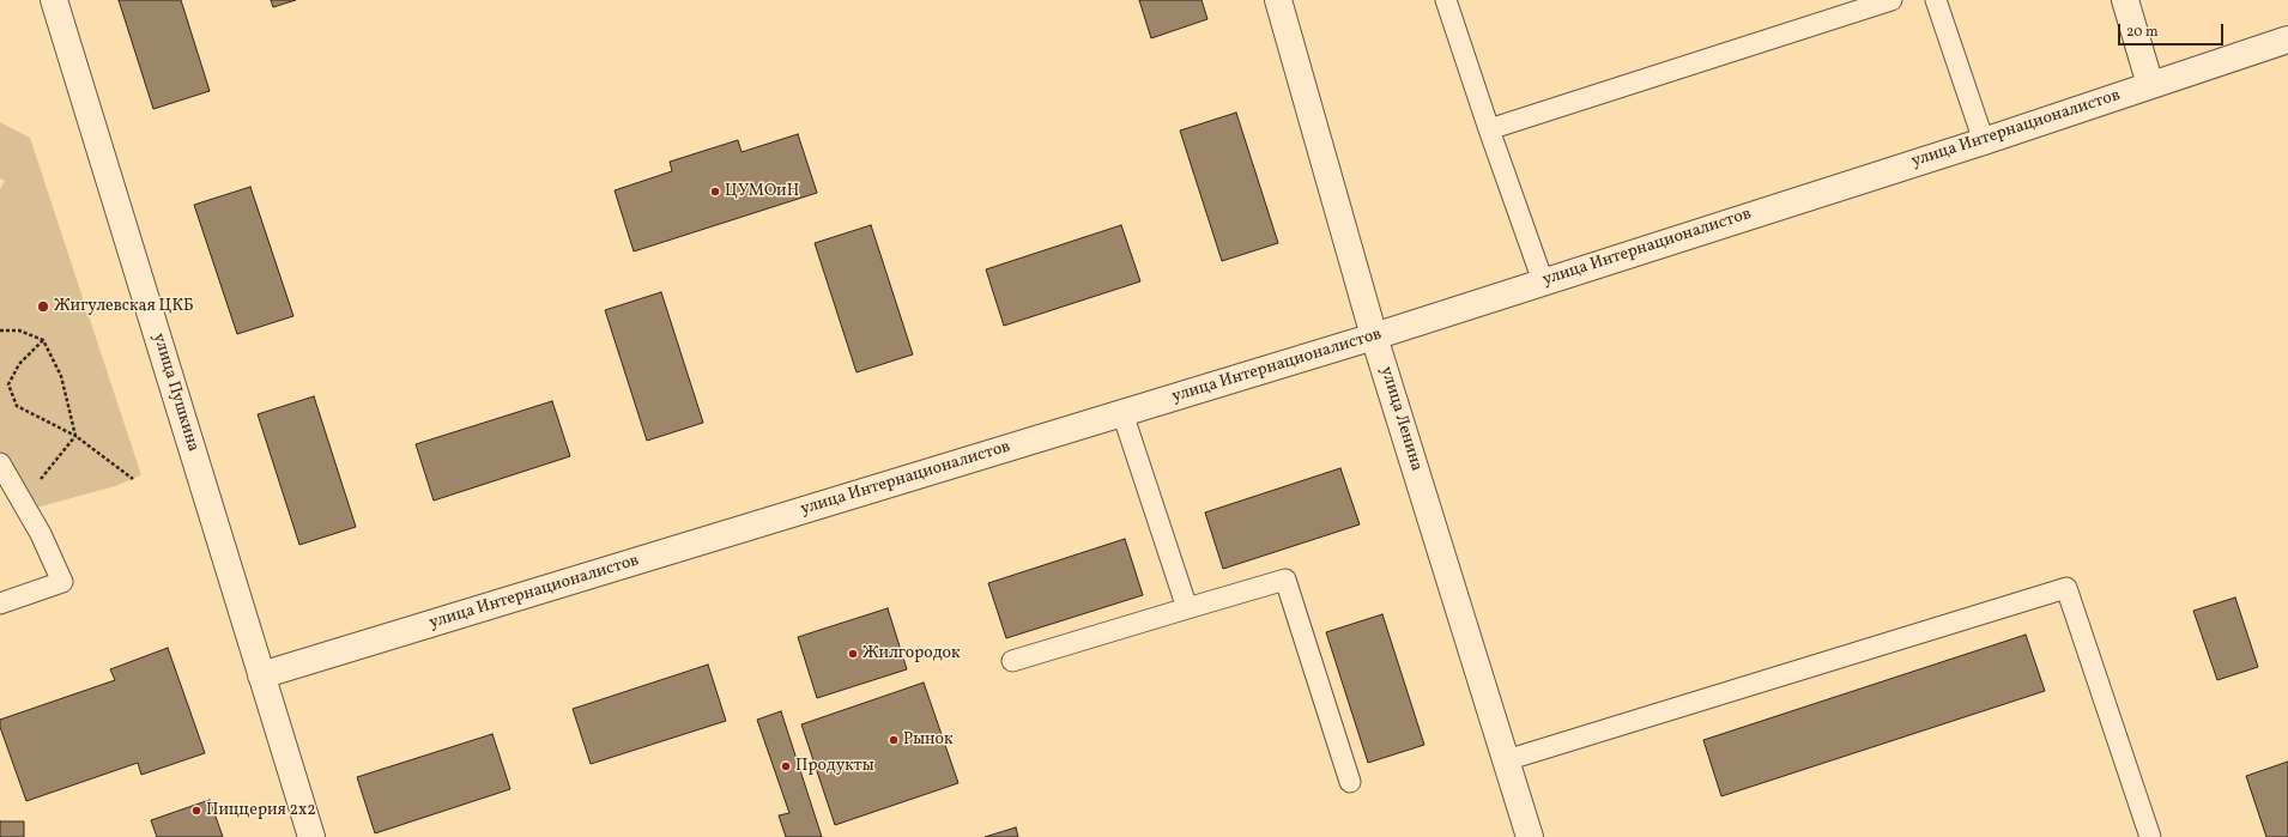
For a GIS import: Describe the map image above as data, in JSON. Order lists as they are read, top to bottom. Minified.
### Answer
{"streets":{"street":["улица Интернационалистов","улица Пушкина","улица Ленина"]},"crossings":[["улица Интернационалистов","улица Пушкина"],["улица Интернационалистов","улица Ленина"]],"places":["ЦУМОиН","Жигулевская ЦКБ","Жилгородок","Рынок","Продукты","Пиццерия 2х2"],"scale_bar":"20 m"}
